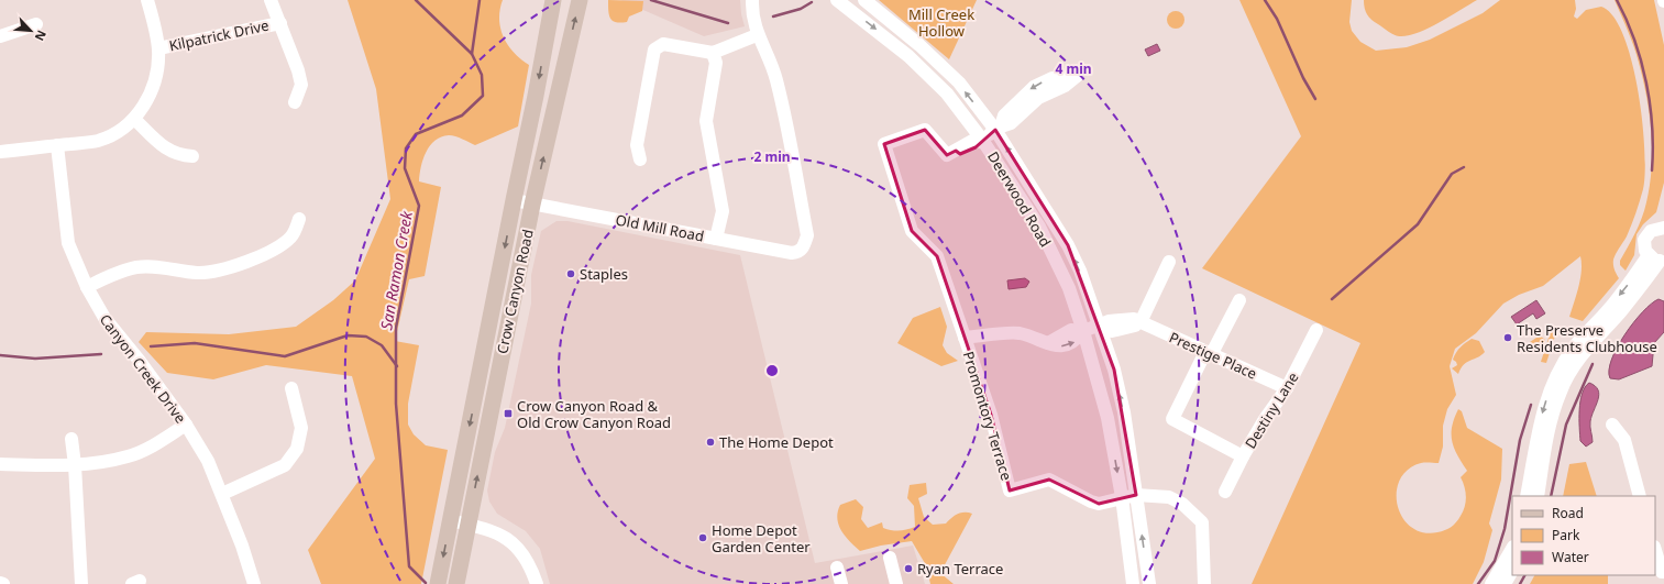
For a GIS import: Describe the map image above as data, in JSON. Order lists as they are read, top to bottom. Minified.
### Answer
{"streets":{"main road":["Crow Canyon Road"],"street":["Kilpatrick Drive","Deerwood Road","Old Mill Road","Prestige Place","Canyon Creek Drive","Destiny Lane","Promontory Terrace"]},"crossings":[["Deerwood Road","Promontory Terrace"],["Old Mill Road","Crow Canyon Road"],["Prestige Place","Destiny Lane"]],"water":["San Ramon Creek"],"parks":["Mill Creek Hollow"],"places":{"other":["Staples","The Preserve Residents Clubhouse","The Home Depot","Home Depot Garden Center","Ryan Terrace"],"transit":["Crow Canyon Road & Old Crow Canyon Road"]},"legend":["Road","Park","Water"],"north":"bottom right","rings":["4 min","2 min"]}
